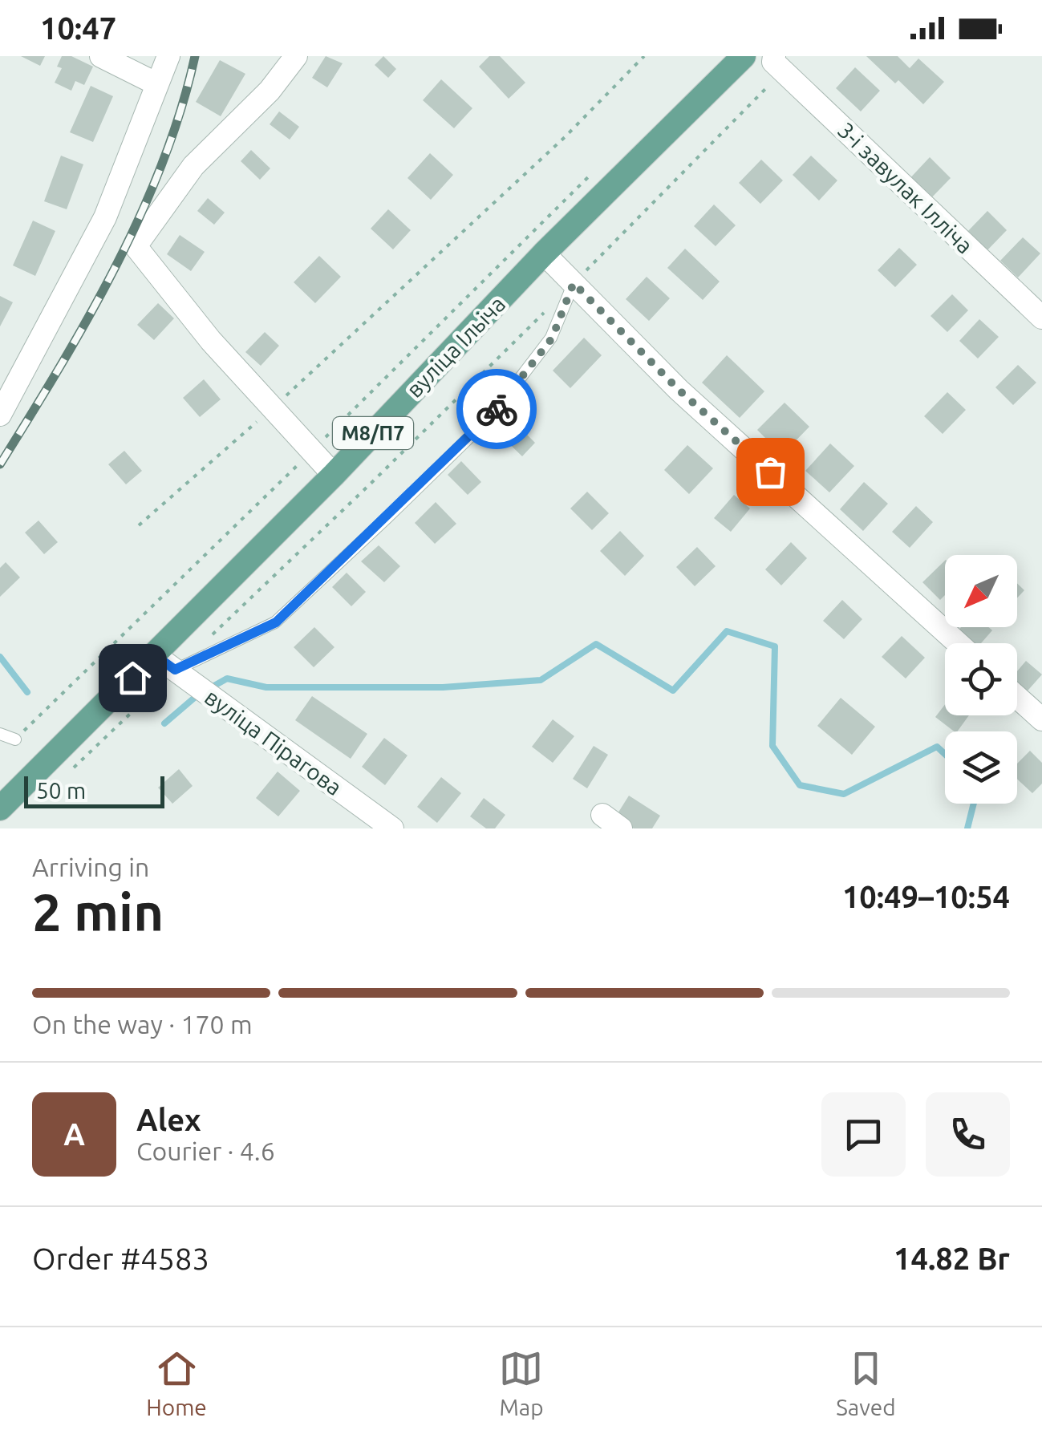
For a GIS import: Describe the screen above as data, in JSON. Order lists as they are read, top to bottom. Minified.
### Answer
{"streets":{"main road":["вуліца Ільіча","М8/П7"],"street":["3-і завулак Ілліча","вуліца Пірагова"]},"crossings":[["вуліца Ільіча","вуліца Пірагова"]],"scale_bar":"50 m","north":"bottom left","page":{"status":"10:47","scale":"50 m","heading":["2 min","Arriving in","10:49–10:54"],"panel":["Alex","Courier · 4.6","Order #4583","14.82 Br"],"bar":"On the way · 170 m","round":"A","tabs":["Home","Map","Saved"]}}
